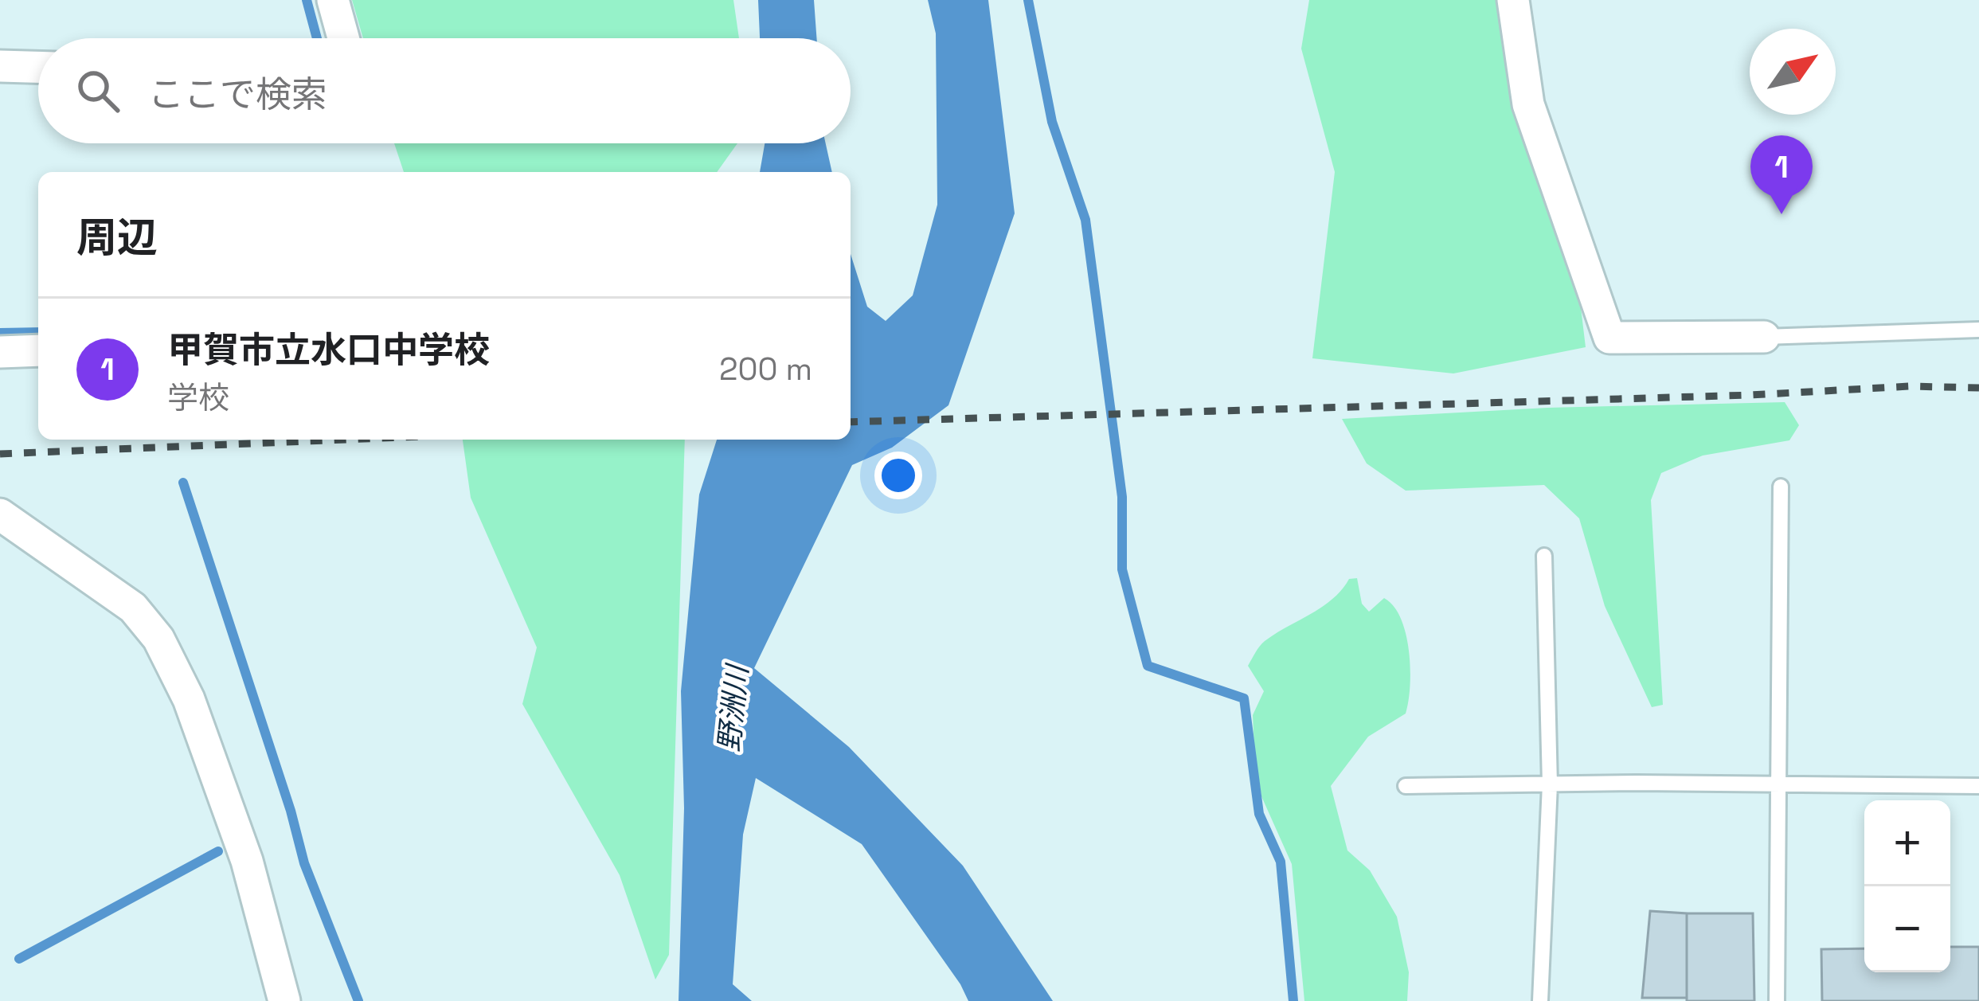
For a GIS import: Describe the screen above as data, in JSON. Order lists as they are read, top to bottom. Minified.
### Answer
{"water":["野洲川"],"north":"top right","page":{"search":"ここで検索","pins":"1","heading":"周辺","list":[{"mark":"1","name":"甲賀市立水口中学校","note":"学校","value":"200 m"}],"map_buttons":["+","−"]}}
